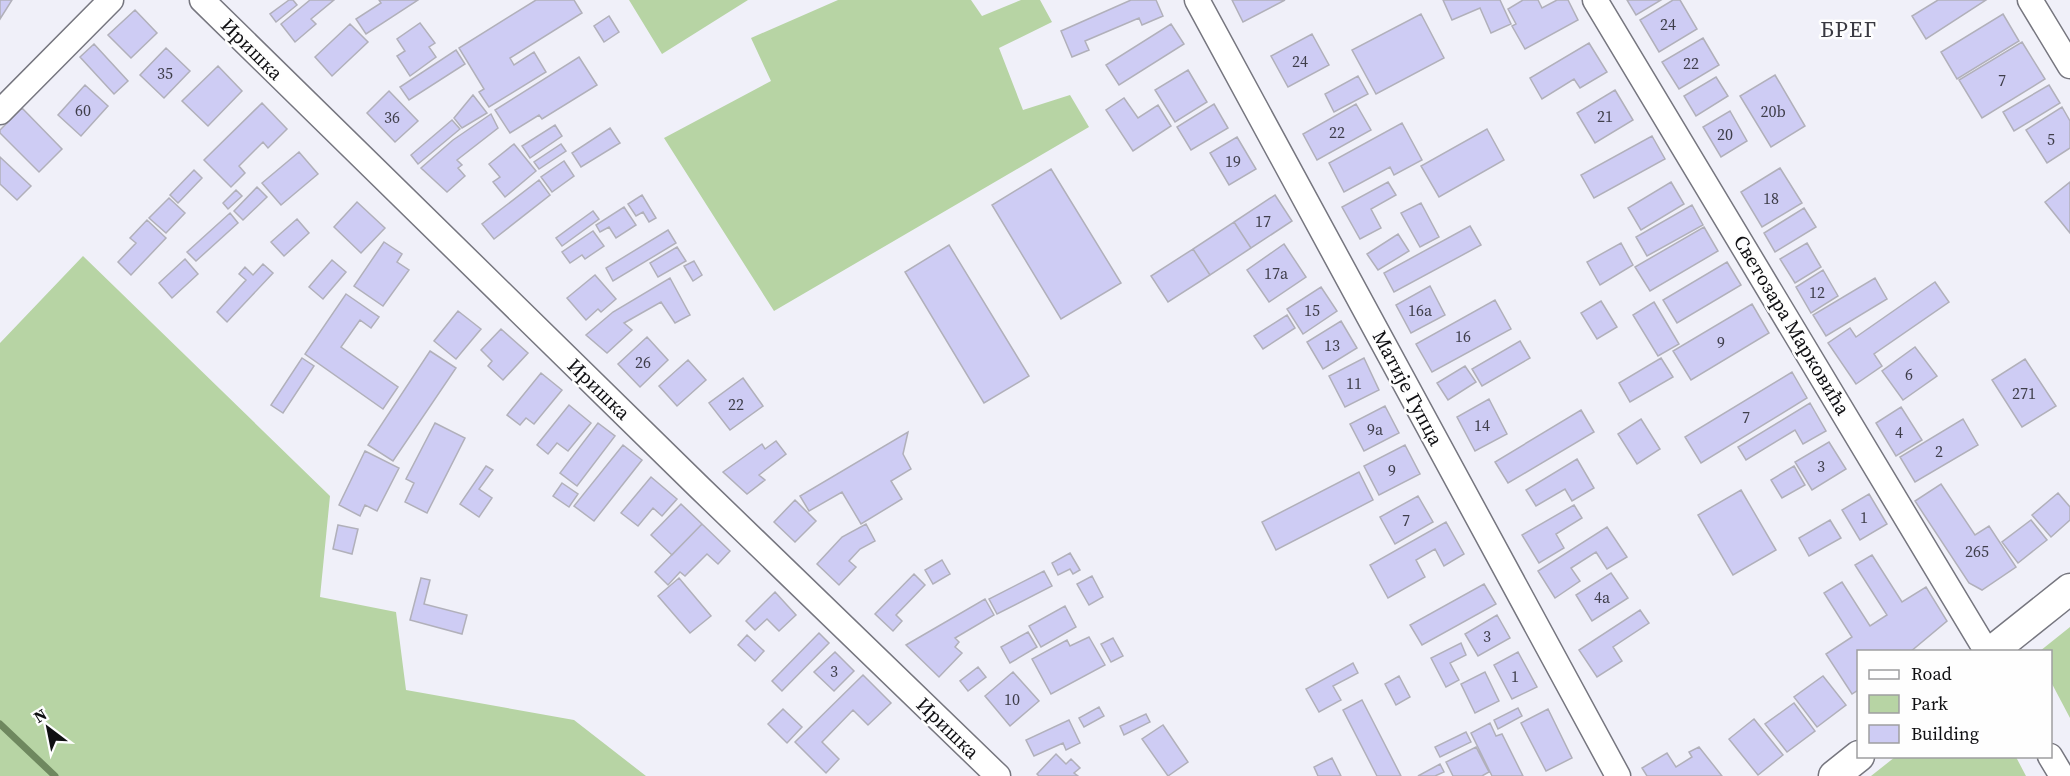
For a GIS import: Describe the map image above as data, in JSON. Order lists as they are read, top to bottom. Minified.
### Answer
{"streets":{"street":["Иришка","Светозара Марковића","Матије Гупца"]},"districts":["БРЕГ"],"house_numbers":["24","24","22","35","7","60","20b","21","36","22","20","5","19","18","17","17a","12","15","16a","16","9","13","26","6","11","271","22","7","14","9a","4","2","3","9","1","7","265","4a","3","3","1","10"],"legend":["Road","Park","Building"],"north":"top left"}
